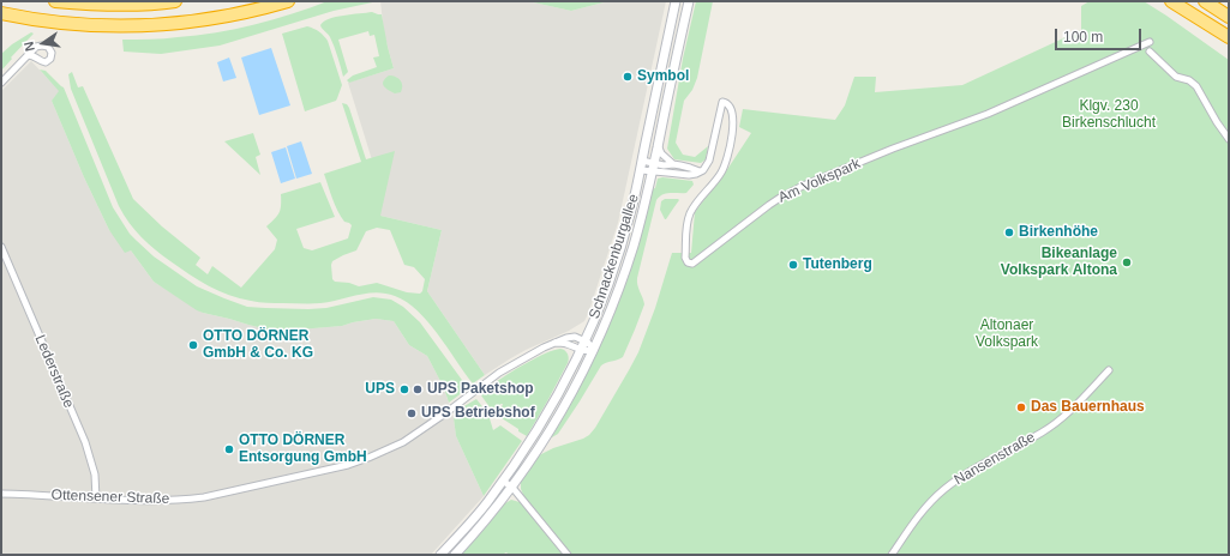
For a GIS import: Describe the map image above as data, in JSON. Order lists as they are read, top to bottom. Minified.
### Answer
{"streets":{"main road":["Schnackenburgallee"],"street":["Am Volkspark","Lederstraße","Nansenstraße","Ottensener Straße"]},"crossings":[["Schnackenburgallee","Ottensener Straße"],["Lederstraße","Ottensener Straße"]],"parks":["Klgv. 230 Birkenschlucht","Altonaer Volkspark"],"places":["Symbol","Birkenhöhe","Bikeanlage Volkspark Altona","Tutenberg","OTTO DÖRNER GmbH & Co. KG","UPS","UPS Paketshop","Das Bauernhaus","UPS Betriebshof","OTTO DÖRNER Entsorgung GmbH"],"scale_bar":"100 m","north":"left"}
